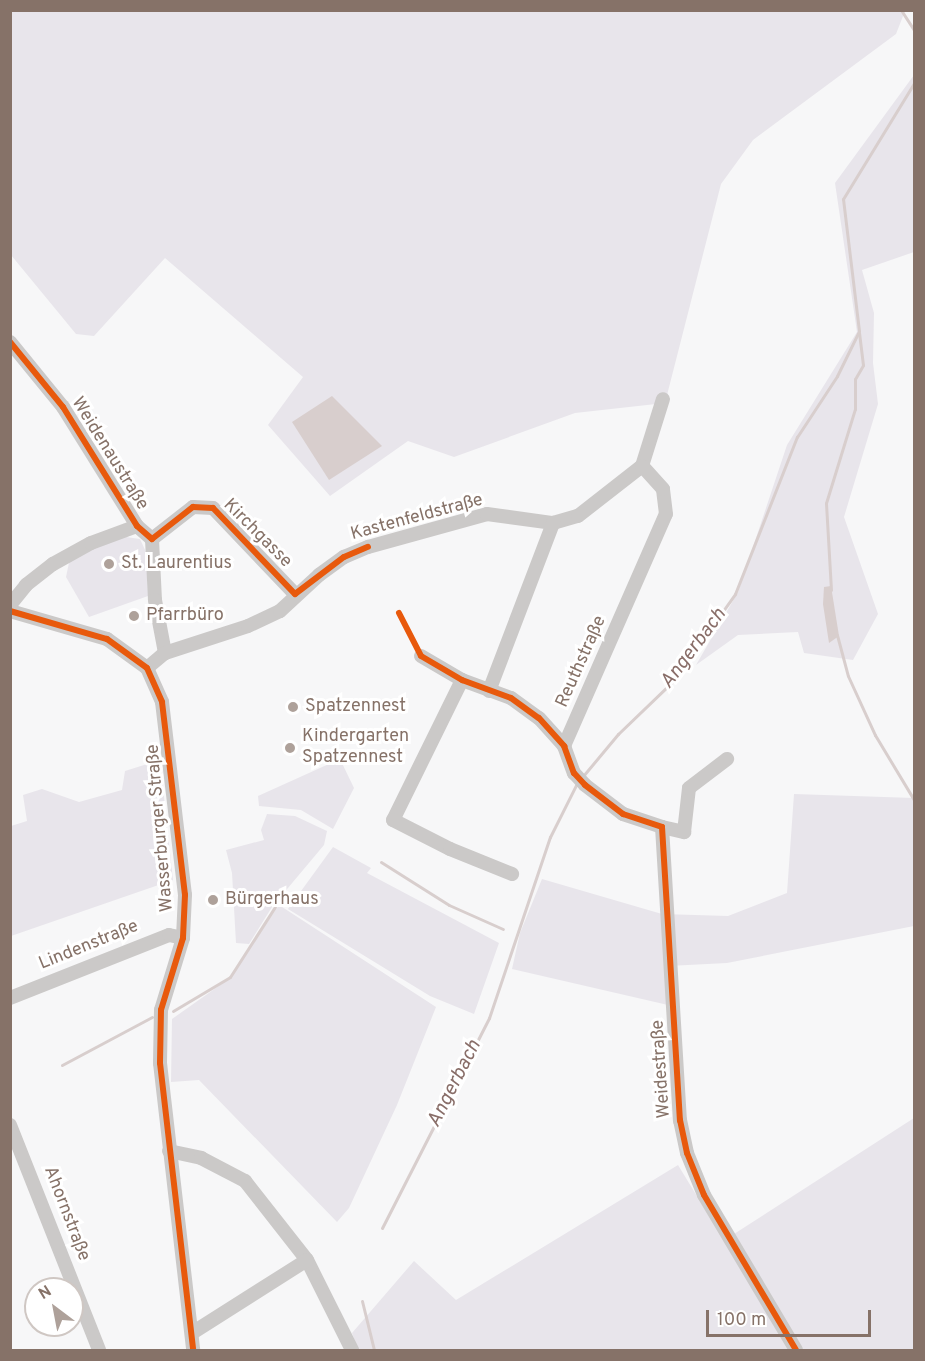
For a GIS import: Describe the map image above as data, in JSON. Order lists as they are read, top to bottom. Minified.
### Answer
{"streets":{"street":["Weidenaustraße","Kastenfeldstraße","Kirchgasse","Reuthstraße","Wasserburger Straße","Lindenstraße","Weidestraße","Ahornstraße"]},"crossings":[["Kastenfeldstraße","Kirchgasse"],["Kastenfeldstraße","Reuthstraße"],["Kastenfeldstraße","Wasserburger Straße"],["Wasserburger Straße","Lindenstraße"]],"water":["Angerbach"],"places":["St. Laurentius","Pfarrbüro","Spatzennest","Kindergarten Spatzennest","Bürgerhaus"],"scale_bar":"100 m","north":"top left"}
